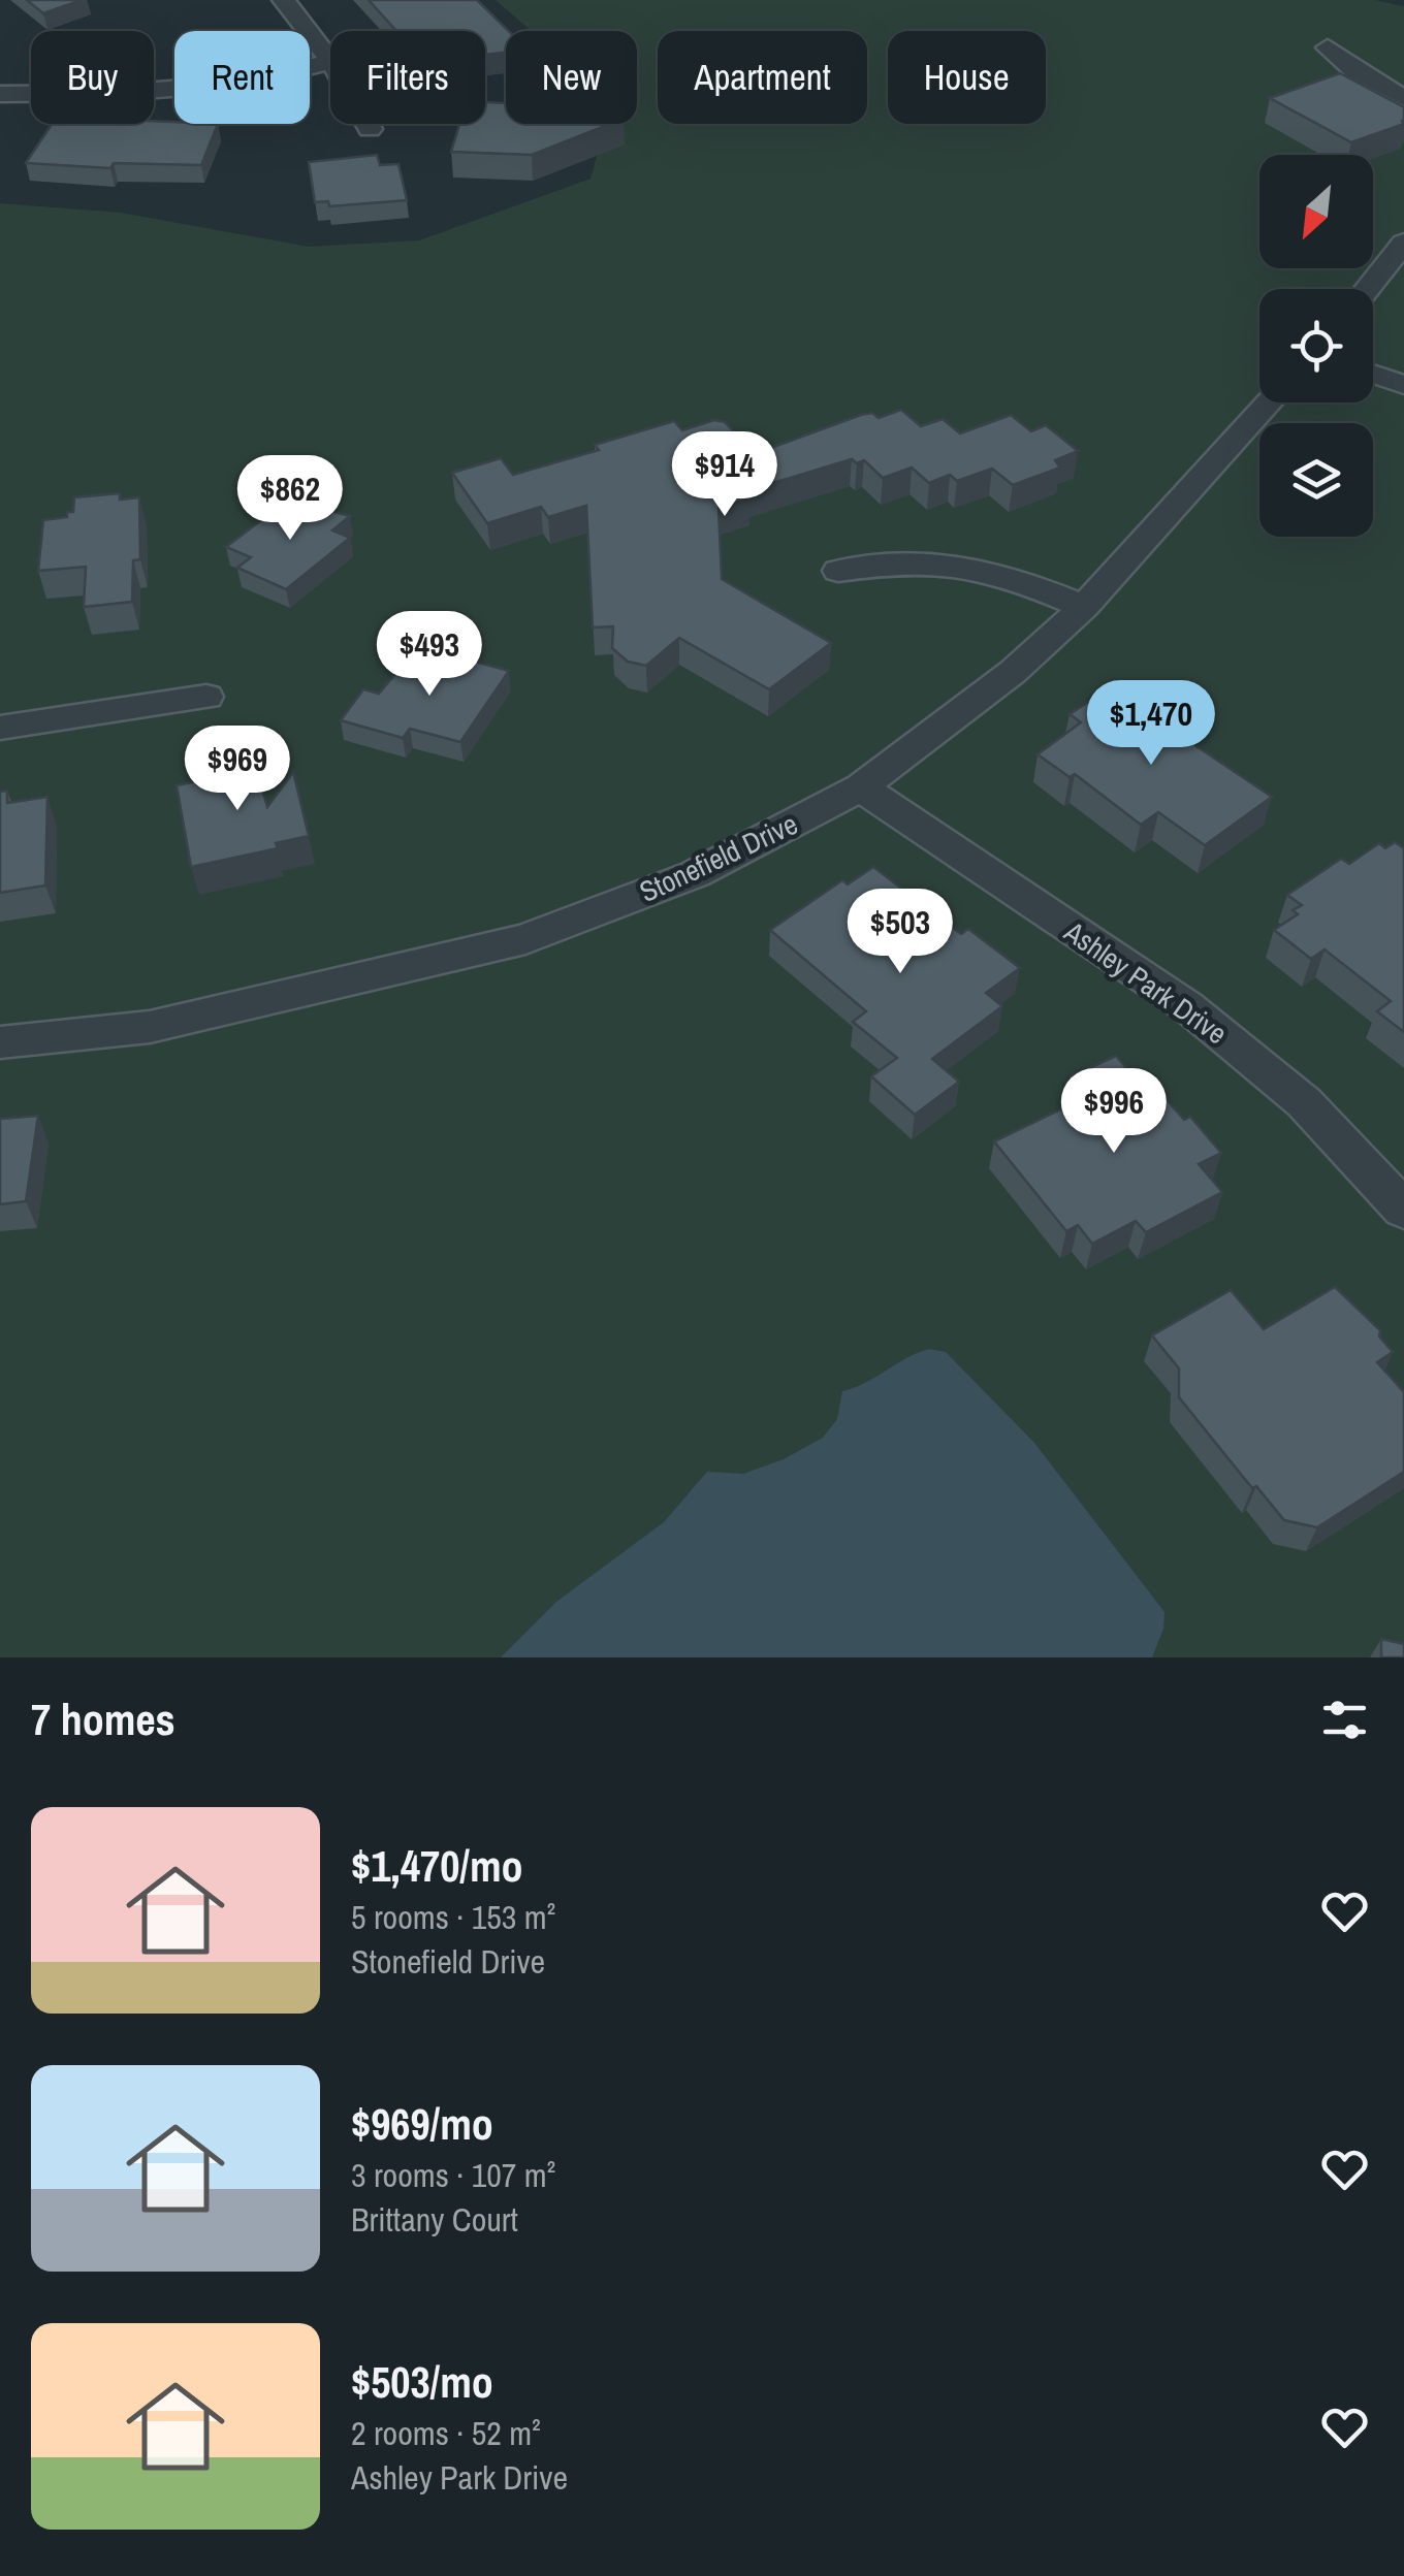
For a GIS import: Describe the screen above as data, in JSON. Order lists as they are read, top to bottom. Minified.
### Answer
{"streets":{"street":["Stonefield Drive","Ashley Park Drive"]},"crossings":[["Stonefield Drive","Ashley Park Drive"]],"north":"bottom left","page":{"chip":["Buy","Rent","Filters","New","Apartment","House"],"price":["$914","$862","$493","$1,470","$969","$503","$996"],"heading":"7 homes","list":[{"name":"$1,470/mo","note":"5 rooms · 153 m² · Stonefield Drive"},{"name":"$969/mo","note":"3 rooms · 107 m² · Brittany Court"},{"name":"$503/mo","note":"2 rooms · 52 m² · Ashley Park Drive"}]}}
